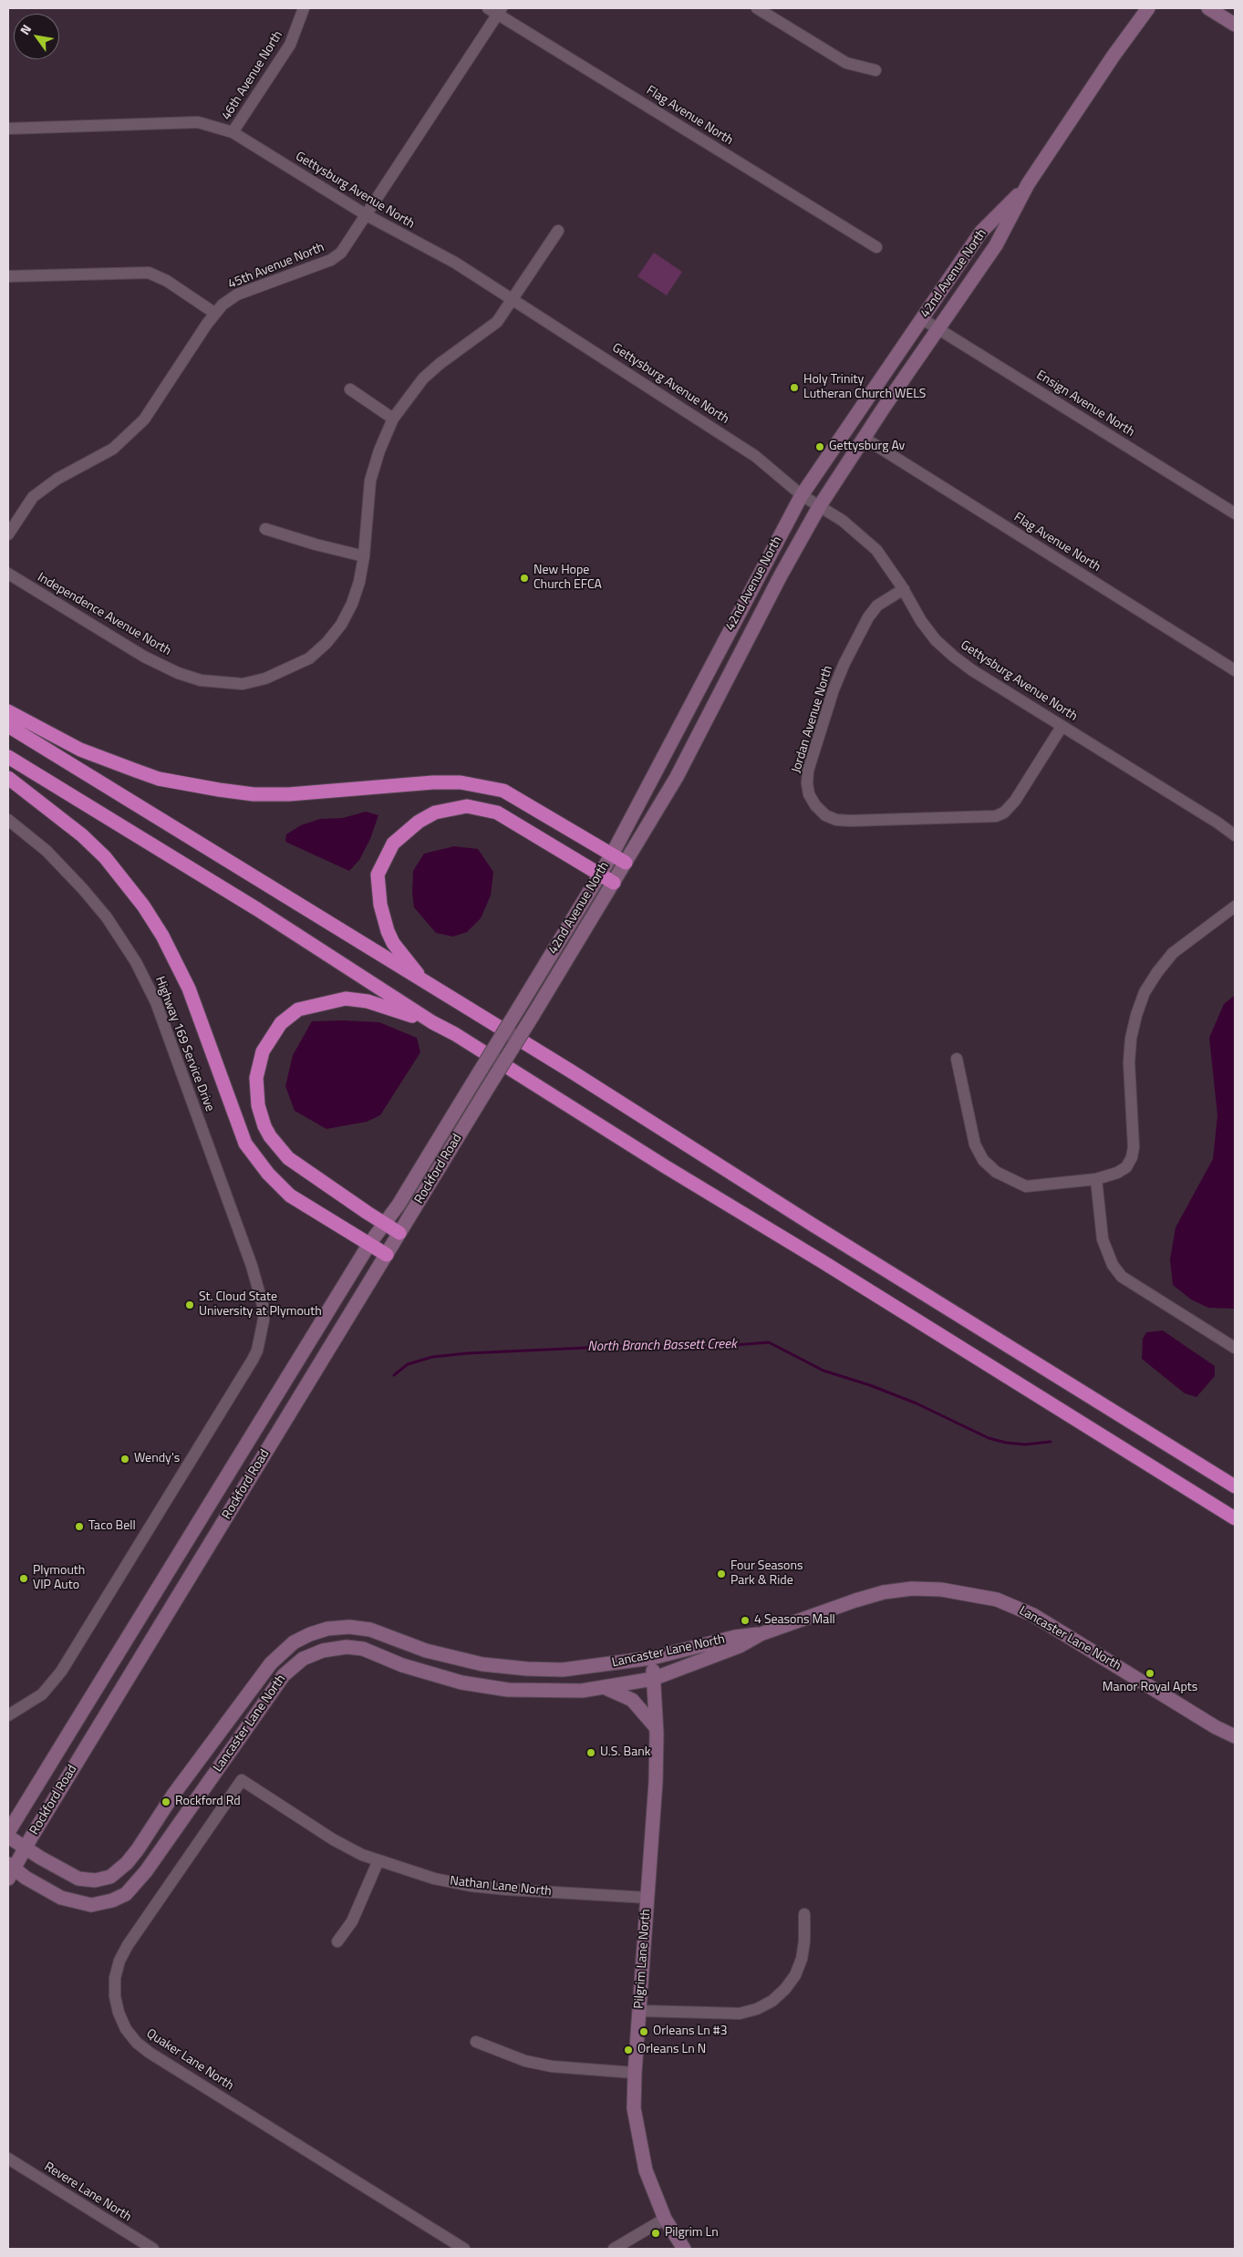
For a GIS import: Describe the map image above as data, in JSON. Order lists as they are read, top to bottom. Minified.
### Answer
{"streets":{"main road":["42nd Avenue North","Rockford Road","Lancaster Lane North","Pilgrim Lane North"],"street":["46th Avenue North","Flag Avenue North","Gettysburg Avenue North","45th Avenue North","Ensign Avenue North","Independence Avenue North","Jordan Avenue North","Highway 169 Service Drive","Nathan Lane North","Quaker Lane North","Revere Lane North"]},"crossings":[["46th Avenue North","Gettysburg Avenue North"],["Flag Avenue North","45th Avenue North"],["Flag Avenue North","42nd Avenue North"],["Gettysburg Avenue North","45th Avenue North"],["Gettysburg Avenue North","42nd Avenue North"],["Gettysburg Avenue North","Independence Avenue North"],["Gettysburg Avenue North","Jordan Avenue North"],["42nd Avenue North","Ensign Avenue North"],["42nd Avenue North","Rockford Road"],["Rockford Road","Lancaster Lane North"],["Lancaster Lane North","Pilgrim Lane North"],["Nathan Lane North","Pilgrim Lane North"],["Nathan Lane North","Quaker Lane North"]],"water":["North Branch Bassett Creek"],"places":["Holy Trinity Lutheran Church WELS","Gettysburg Av","New Hope Church EFCA","St. Cloud State University at Plymouth","Wendy's","Taco Bell","Four Seasons Park & Ride","Plymouth VIP Auto","4 Seasons Mall","Manor Royal Apts","U.S. Bank","Rockford Rd","Orleans Ln #3","Orleans Ln N","Pilgrim Ln"],"north":"top left"}
